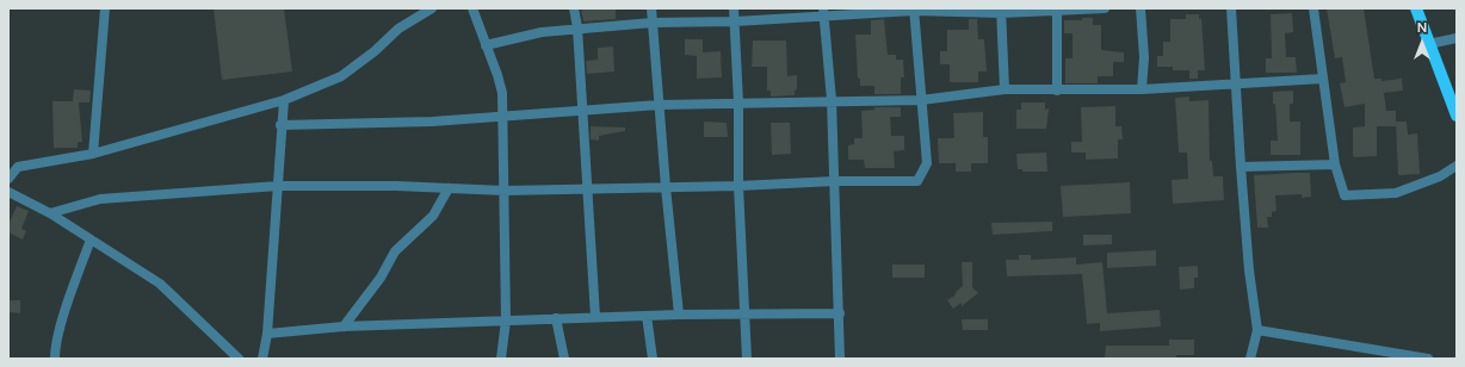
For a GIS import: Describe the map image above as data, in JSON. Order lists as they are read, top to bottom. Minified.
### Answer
{"north":"top"}
